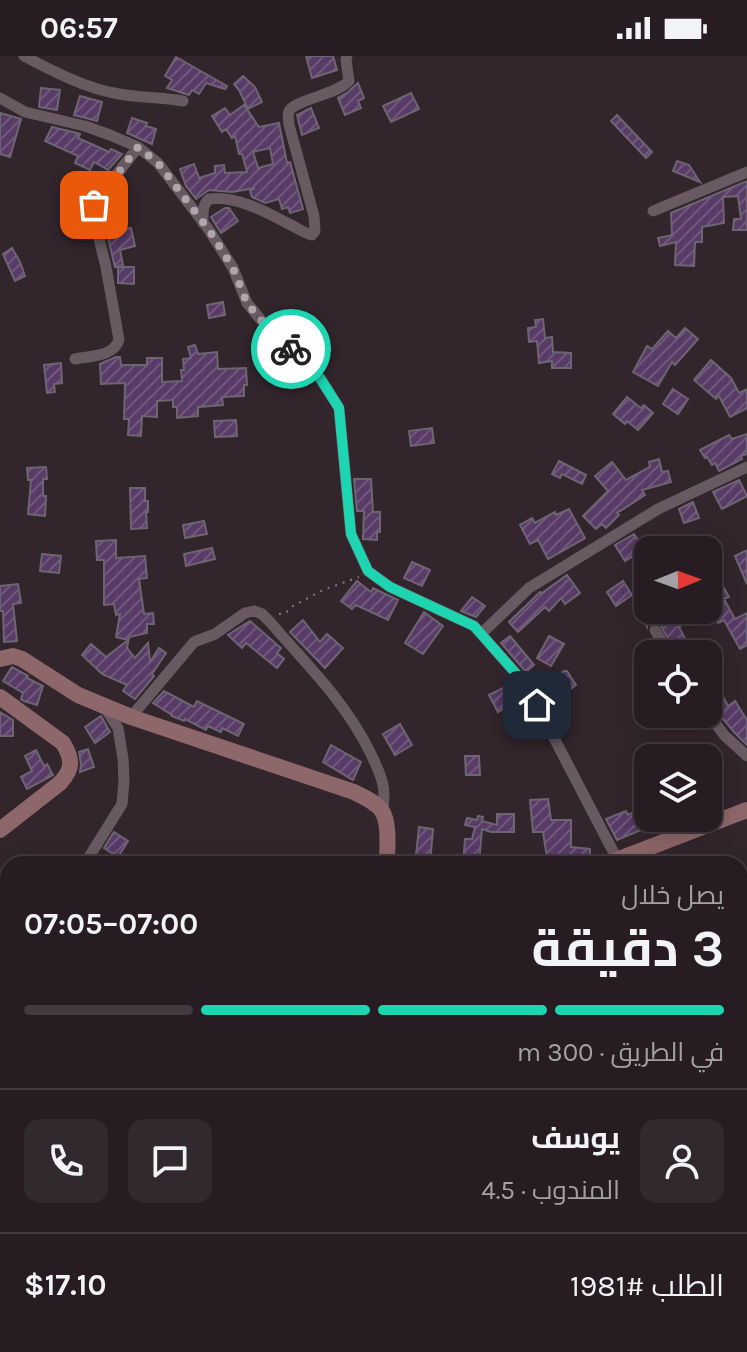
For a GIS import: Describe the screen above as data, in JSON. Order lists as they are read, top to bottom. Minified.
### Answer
{"north":"right","page":{"status":"06:57","heading":["3 دقيقة","يصل خلال","07:00–07:05"],"panel":["يوسف","المندوب · 4.5","الطلب #1981","$17.10"],"bar":"في الطريق · 300 m"}}
